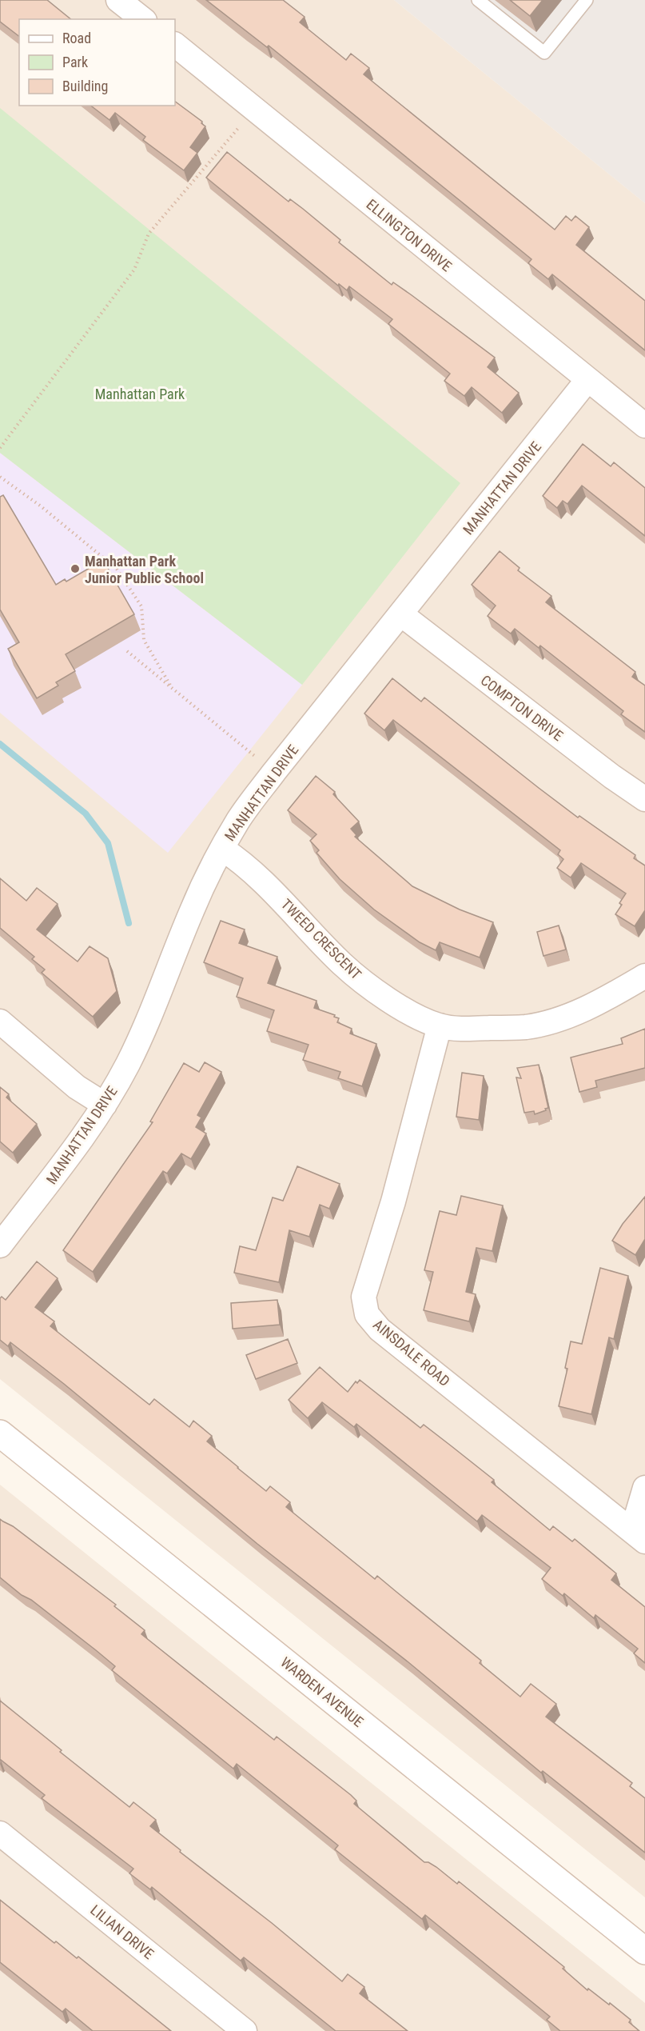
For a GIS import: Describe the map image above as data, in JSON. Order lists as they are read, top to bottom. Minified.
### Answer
{"streets":{"main road":["WARDEN AVENUE"],"street":["ELLINGTON DRIVE","MANHATTAN DRIVE","COMPTON DRIVE","TWEED CRESCENT","AINSDALE ROAD","LILIAN DRIVE"]},"crossings":[["ELLINGTON DRIVE","MANHATTAN DRIVE"],["MANHATTAN DRIVE","COMPTON DRIVE"],["MANHATTAN DRIVE","TWEED CRESCENT"],["TWEED CRESCENT","AINSDALE ROAD"]],"parks":["Manhattan Park"],"places":["Manhattan Park Junior Public School"],"legend":["Road","Park","Building"]}
